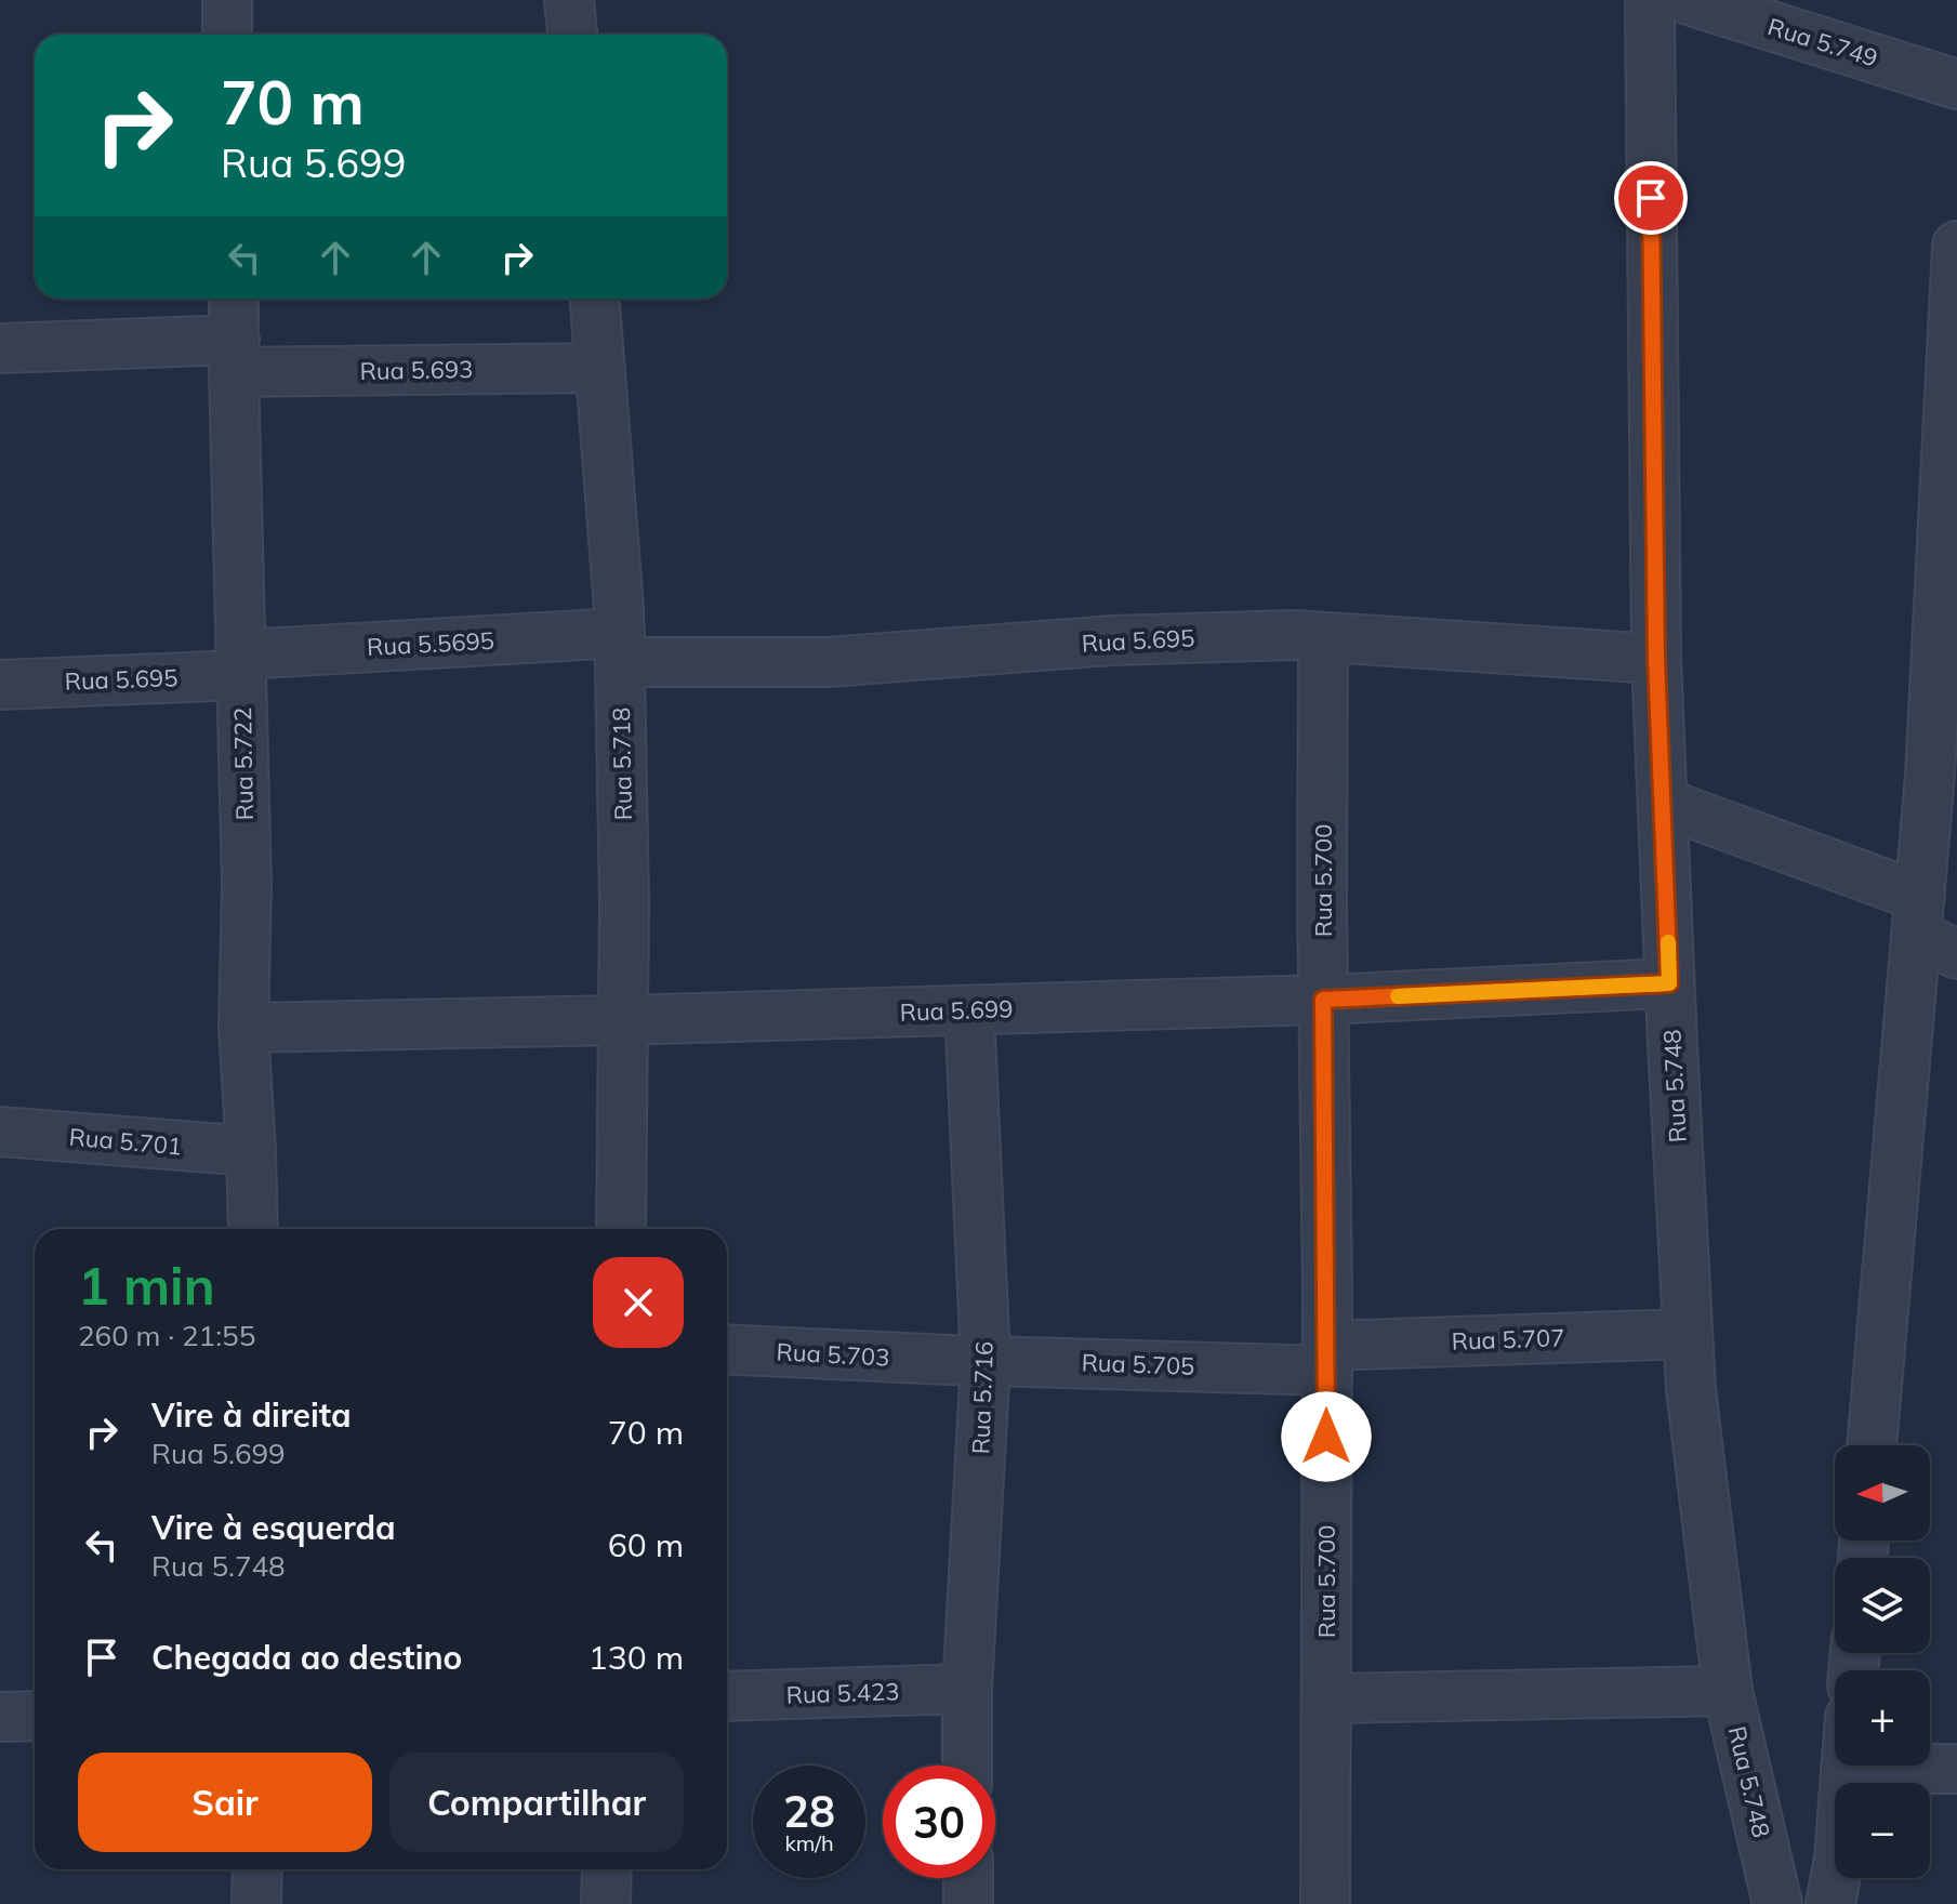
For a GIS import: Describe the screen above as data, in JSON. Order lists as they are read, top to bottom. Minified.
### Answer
{"streets":{"street":["Rua 5.749","Rua 5.693","Rua 5.695","Rua 5.5695","Rua 5.722","Rua 5.718","Rua 5.700","Rua 5.699","Rua 5.748","Rua 5.701","Rua 5.707","Rua 5.703","Rua 5.705","Rua 5.716","Rua 5.423"]},"crossings":[["Rua 5.693","Rua 5.722"],["Rua 5.693","Rua 5.718"],["Rua 5.695","Rua 5.5695"],["Rua 5.695","Rua 5.722"],["Rua 5.695","Rua 5.718"],["Rua 5.695","Rua 5.700"],["Rua 5.695","Rua 5.748"],["Rua 5.5695","Rua 5.722"],["Rua 5.5695","Rua 5.718"],["Rua 5.722","Rua 5.699"],["Rua 5.722","Rua 5.701"],["Rua 5.718","Rua 5.699"],["Rua 5.700","Rua 5.699"],["Rua 5.700","Rua 5.707"],["Rua 5.700","Rua 5.705"],["Rua 5.699","Rua 5.748"],["Rua 5.699","Rua 5.716"],["Rua 5.748","Rua 5.707"],["Rua 5.707","Rua 5.705"],["Rua 5.703","Rua 5.705"],["Rua 5.703","Rua 5.716"],["Rua 5.705","Rua 5.716"],["Rua 5.716","Rua 5.423"]],"north":"left","page":{"turn":["70 m","Rua 5.699"],"heading":["1 min","260 m · 21:55"],"list":[{"name":"Vire à direita","note":"Rua 5.699","value":"70 m"},{"name":"Vire à esquerda","note":"Rua 5.748","value":"60 m"},{"name":"Chegada ao destino","value":"130 m"}],"map_buttons":["+","−"],"buttons":["Sair","Compartilhar"],"speed":"28 km/h","limit":"30"}}
